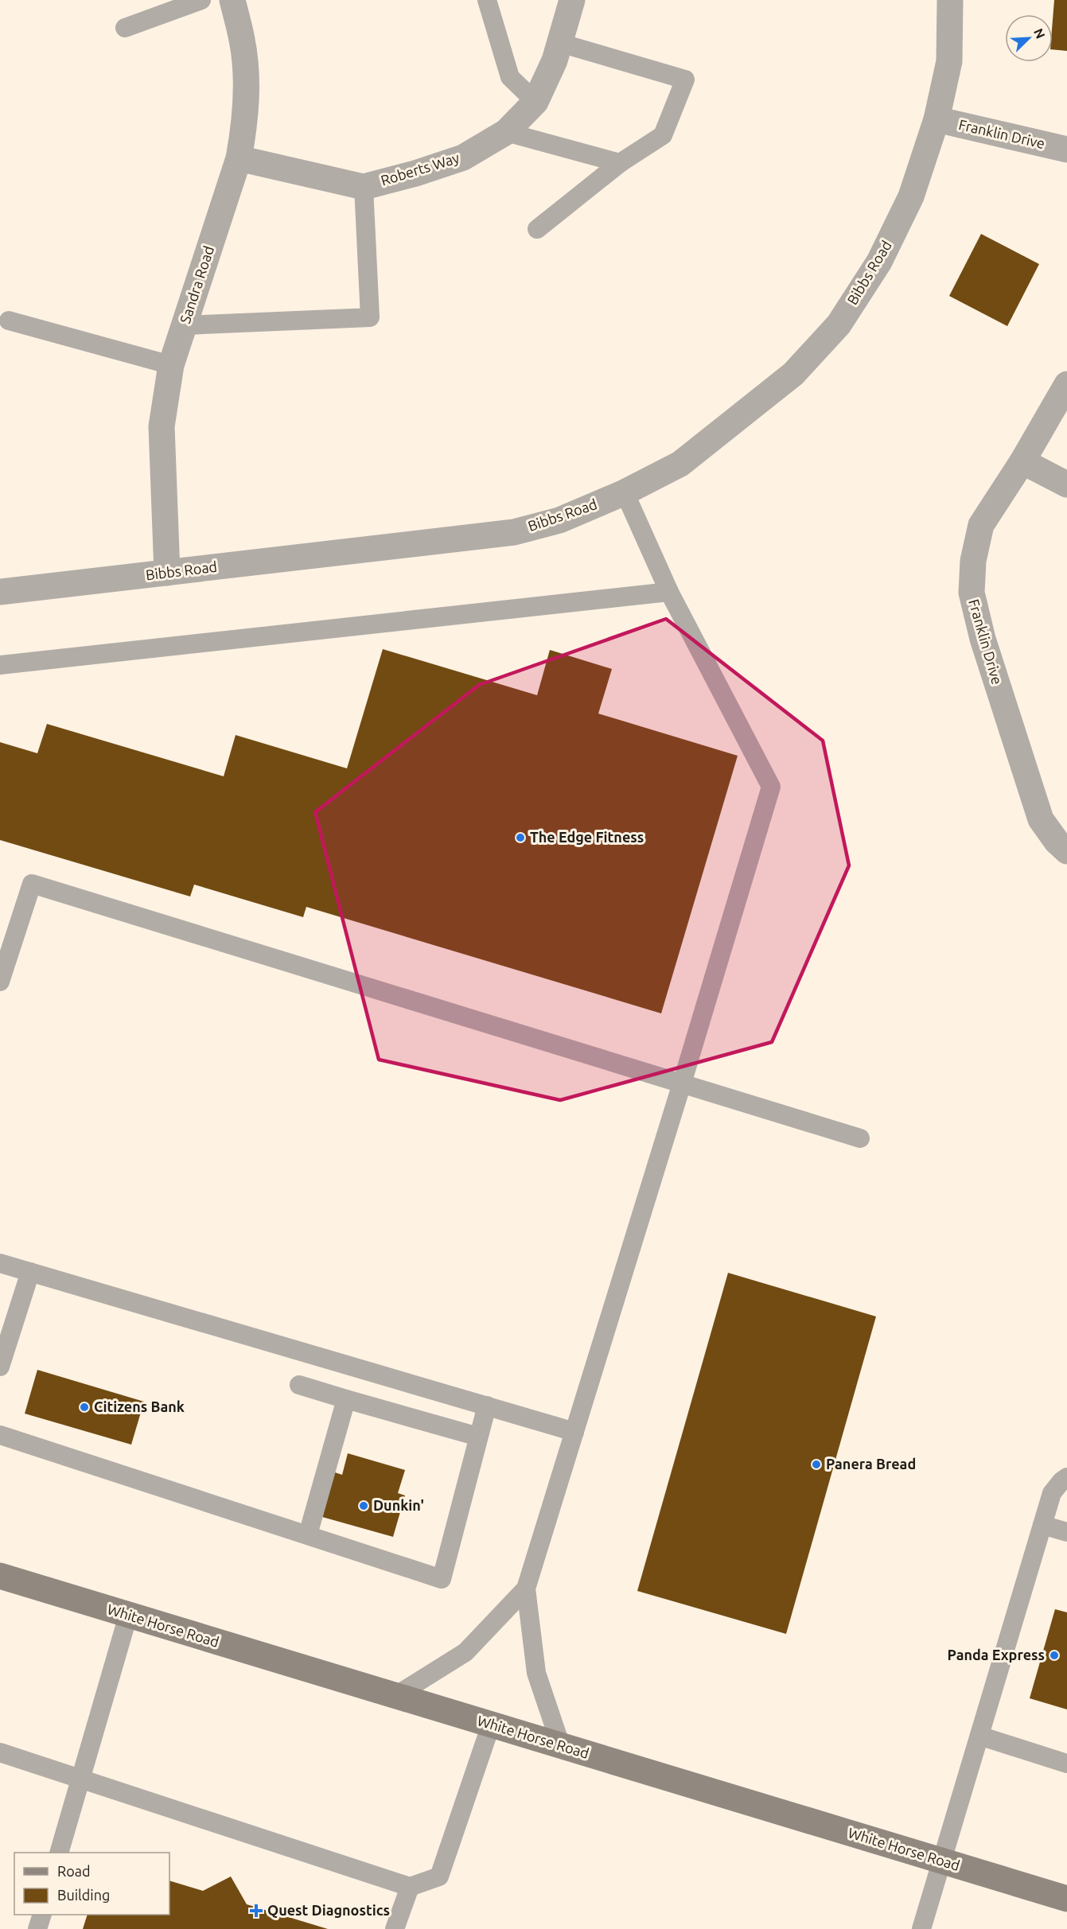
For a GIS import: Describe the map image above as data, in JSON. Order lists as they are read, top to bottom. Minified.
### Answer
{"streets":{"main road":["White Horse Road"],"street":["Franklin Drive","Roberts Way","Bibbs Road","Sandra Road"]},"crossings":[["Franklin Drive","Bibbs Road"],["Roberts Way","Sandra Road"],["Bibbs Road","Sandra Road"]],"places":{"other":["The Edge Fitness","Citizens Bank","Panera Bread","Dunkin'","Panda Express"],"health":["Quest Diagnostics"]},"legend":["Road","Building"],"north":"top right"}
